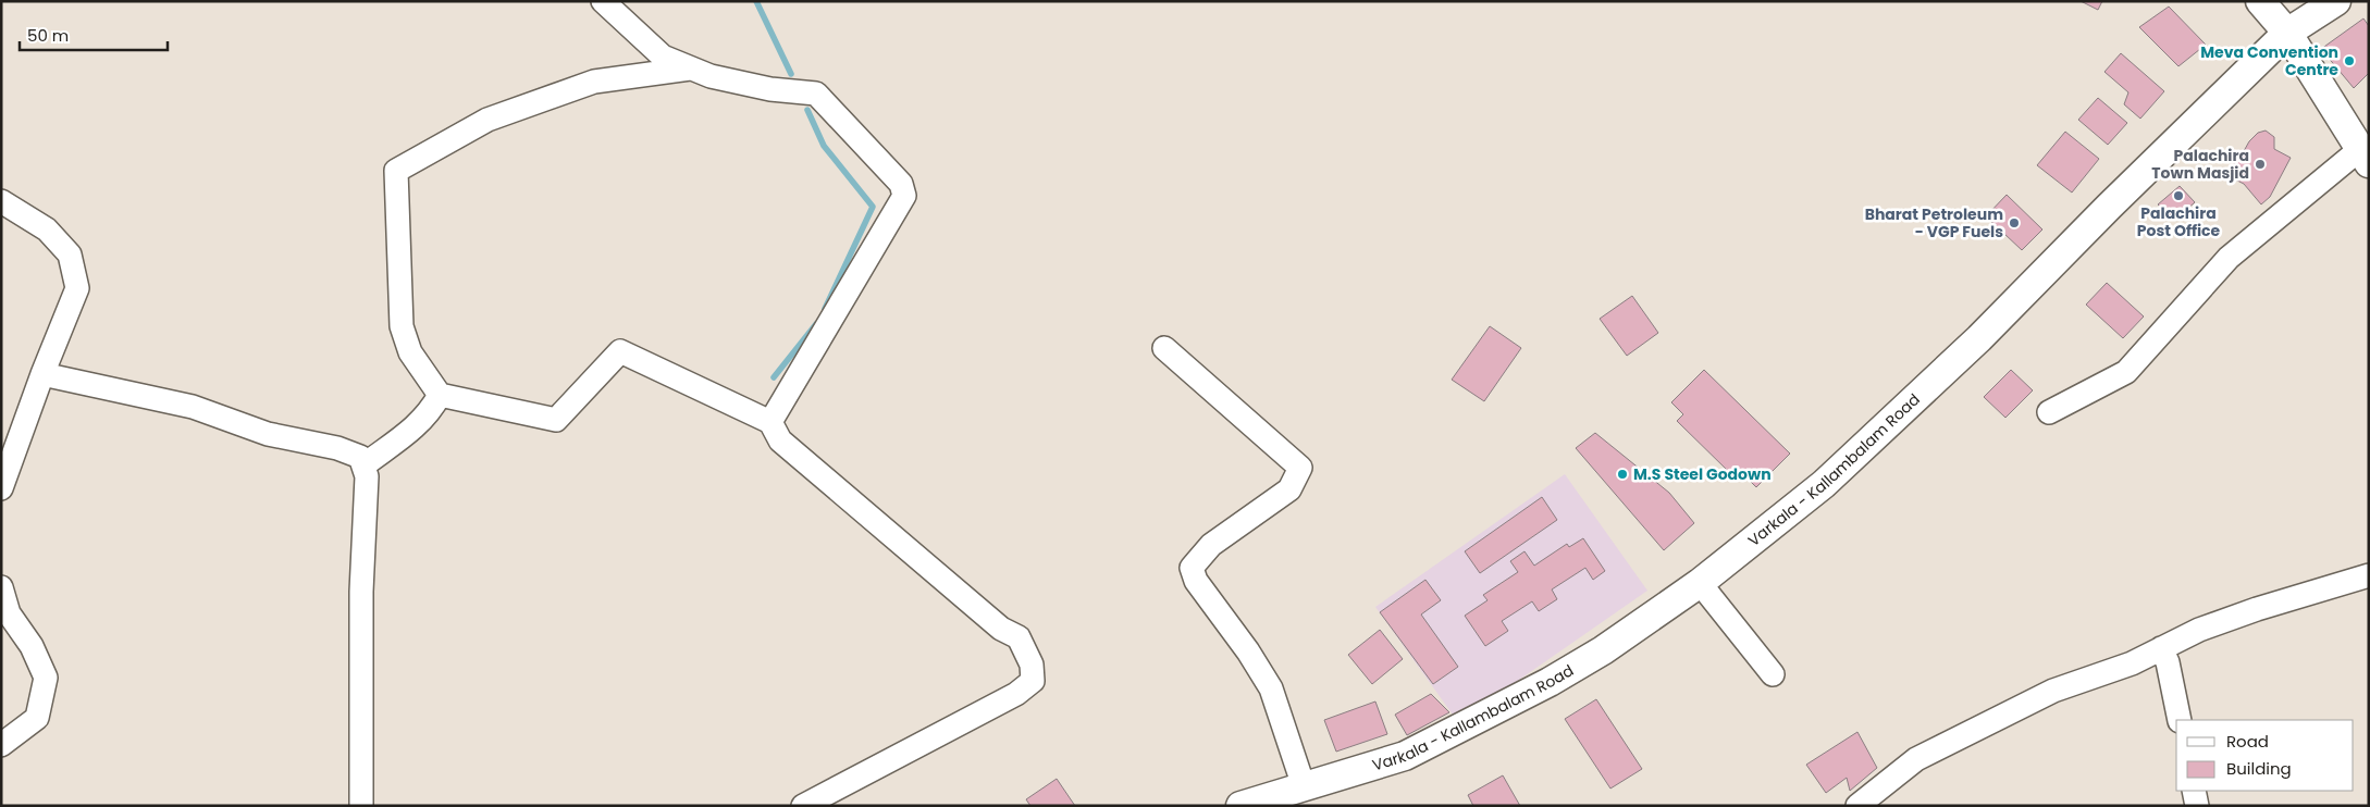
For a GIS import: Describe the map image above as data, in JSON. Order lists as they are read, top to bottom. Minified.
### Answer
{"streets":{"main road":["Varkala - Kallambalam Road"]},"places":["Meva Convention Centre","Palachira Town Masjid","Palachira Post Office","Bharat Petroleum - VGP Fuels","M.S Steel Godown"],"legend":["Road","Building"],"scale_bar":"50 m"}
